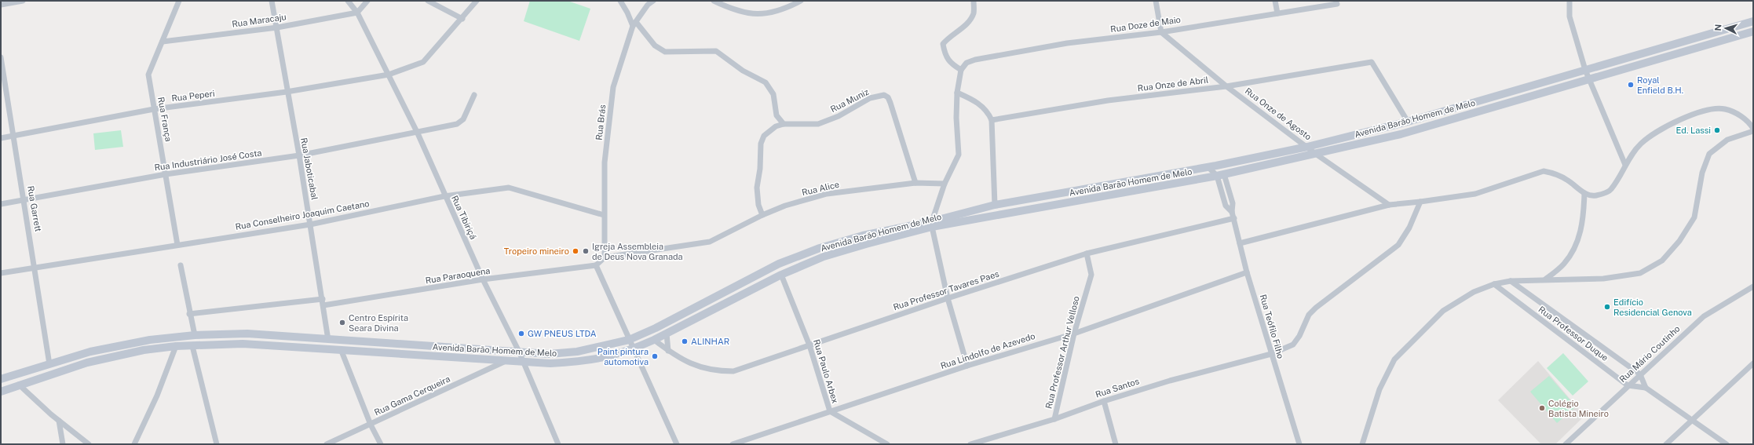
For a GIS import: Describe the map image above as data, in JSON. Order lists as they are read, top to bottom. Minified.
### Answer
{"streets":{"main road":["Avenida Barão Homem de Melo"],"street":["Rua Maracaju","Rua Doze de Maio","Rua Onze de Abril","Rua Peperi","Rua Muniz","Rua Onze de Agosto","Rua França","Rua Brás","Rua Industriário José Costa","Rua Jaboticabal","Rua Alice","Rua Garrett","Rua Conselheiro Joaquim Caetano","Rua Tibiriçá","Rua Paraoquena","Rua Professor Tavares Paes","Rua Teófilo Filho","Rua Professor Duque","Rua Lindolfo de Azevedo","Rua Professor Arthur Velloso","Rua Mário Coutinho","Rua Paulo Arbex","Rua Santos","Rua Gama Cerqueira"]},"crossings":[["Rua Maracaju","Rua França"],["Rua Maracaju","Rua Jaboticabal"],["Rua Maracaju","Rua Tibiriçá"],["Rua Doze de Maio","Rua Onze de Agosto"],["Rua Onze de Abril","Rua Onze de Agosto"],["Rua Onze de Abril","Avenida Barão Homem de Melo"],["Rua Peperi","Rua França"],["Rua Peperi","Rua Jaboticabal"],["Rua Peperi","Rua Garrett"],["Rua Peperi","Rua Tibiriçá"],["Rua Muniz","Rua Alice"],["Rua Onze de Agosto","Avenida Barão Homem de Melo"],["Avenida Barão Homem de Melo","Rua Jaboticabal"],["Avenida Barão Homem de Melo","Rua Garrett"],["Avenida Barão Homem de Melo","Rua Tibiriçá"],["Avenida Barão Homem de Melo","Rua Professor Tavares Paes"],["Avenida Barão Homem de Melo","Rua Teófilo Filho"],["Avenida Barão Homem de Melo","Rua Paulo Arbex"],["Avenida Barão Homem de Melo","Rua Gama Cerqueira"],["Rua França","Rua Industriário José Costa"],["Rua França","Rua Conselheiro Joaquim Caetano"],["Rua Brás","Rua Alice"],["Rua Brás","Rua Conselheiro Joaquim Caetano"],["Rua Industriário José Costa","Rua Jaboticabal"],["Rua Industriário José Costa","Rua Garrett"],["Rua Industriário José Costa","Rua Tibiriçá"],["Rua Jaboticabal","Rua Conselheiro Joaquim Caetano"],["Rua Jaboticabal","Rua Paraoquena"],["Rua Garrett","Rua Conselheiro Joaquim Caetano"],["Rua Conselheiro Joaquim Caetano","Rua Tibiriçá"],["Rua Tibiriçá","Rua Paraoquena"],["Rua Professor Tavares Paes","Rua Teófilo Filho"],["Rua Professor Tavares Paes","Rua Professor Arthur Velloso"],["Rua Professor Tavares Paes","Rua Paulo Arbex"],["Rua Teófilo Filho","Rua Lindolfo de Azevedo"],["Rua Teófilo Filho","Rua Santos"],["Rua Professor Duque","Rua Mário Coutinho"],["Rua Lindolfo de Azevedo","Rua Professor Arthur Velloso"],["Rua Lindolfo de Azevedo","Rua Paulo Arbex"],["Rua Professor Arthur Velloso","Rua Santos"]],"places":["Royal Enfield B.H.","Ed. Lassi","Tropeiro mineiro","Igreja Assembleia de Deus Nova Granada","Edifício Residencial Genova","Centro Espírita Seara Divina","GW PNEUS LTDA","ALINHAR","Paint pintura automotiva","Colégio Batista Mineiro"],"north":"left"}
